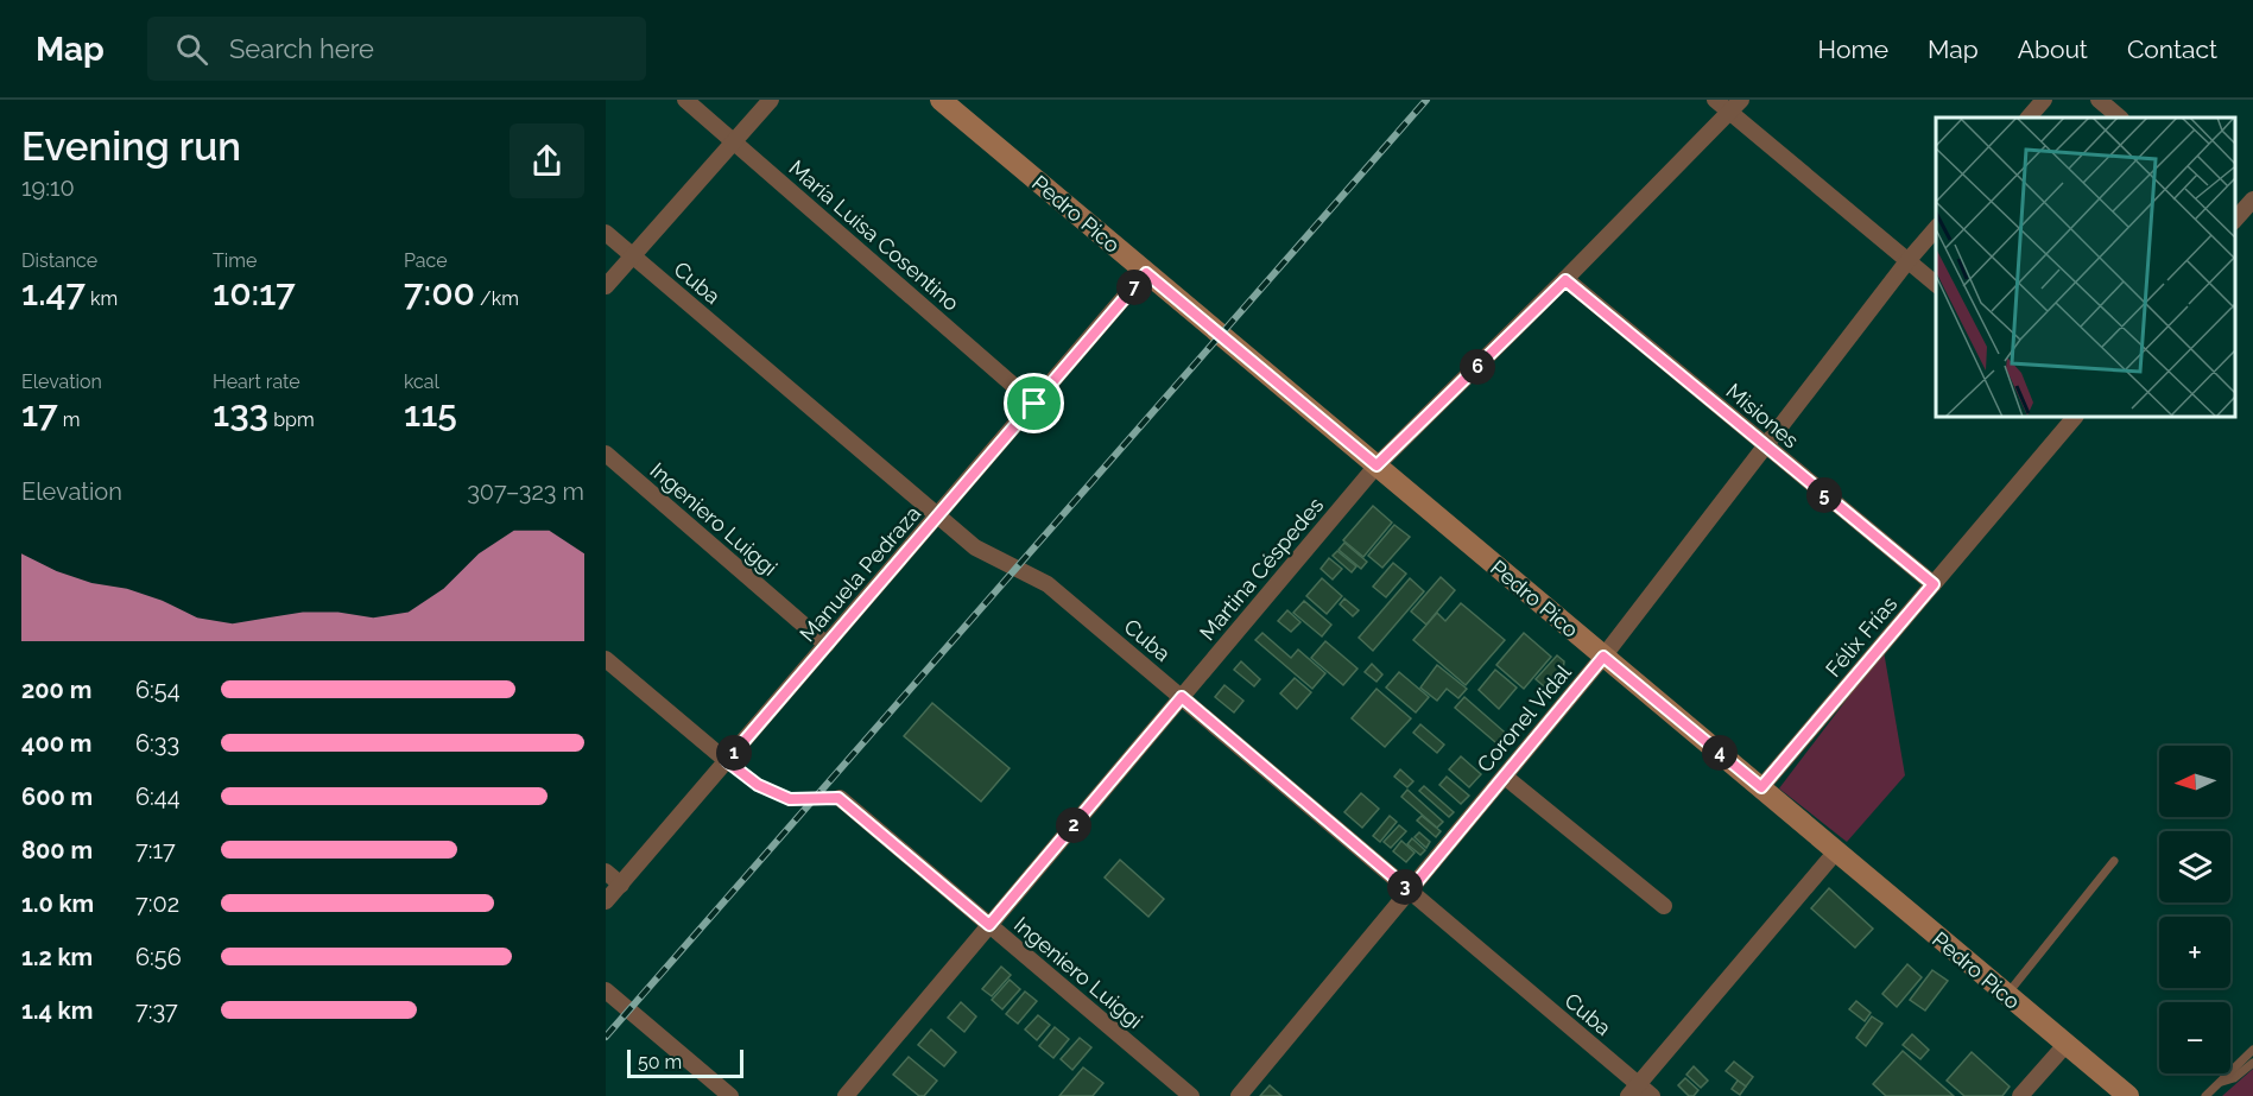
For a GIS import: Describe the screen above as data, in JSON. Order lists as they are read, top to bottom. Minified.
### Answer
{"streets":{"street":["Pedro Pico","María Luisa Cosentino","Cuba","Misiones","Ingeniero Luiggi","Martina Céspedes","Manuela Pedraza","Félix Frías","Coronel Vidal"]},"crossings":[["Pedro Pico","Martina Céspedes"],["Pedro Pico","Manuela Pedraza"],["Pedro Pico","Félix Frías"],["Pedro Pico","Coronel Vidal"],["María Luisa Cosentino","Manuela Pedraza"],["Cuba","Martina Céspedes"],["Cuba","Manuela Pedraza"],["Cuba","Coronel Vidal"],["Misiones","Martina Céspedes"],["Misiones","Félix Frías"],["Misiones","Coronel Vidal"],["Ingeniero Luiggi","Martina Céspedes"],["Ingeniero Luiggi","Manuela Pedraza"]],"scale_bar":"50 m","north":"left","page":{"header":"Map","search":"Search here","nav":["Home","Map","About","Contact"],"heading":["Evening run","19:10"],"stats":[["Distance","1.47 km"],["Time","10:17"],["Pace","7:00 /km"],["Elevation","17 m"],["Heart rate","133 bpm"],["kcal","115"]],"pins":["7","6","5","1","4","2","3"],"chart":["Elevation","307–323 m"],"list":[{"name":"200 m","note":"6:54"},{"name":"400 m","note":"6:33"},{"name":"600 m","note":"6:44"},{"name":"800 m","note":"7:17"},{"name":"1.0 km","note":"7:02"},{"name":"1.2 km","note":"6:56"},{"name":"1.4 km","note":"7:37"}],"map_buttons":["+","−"],"scale":"50 m"}}
